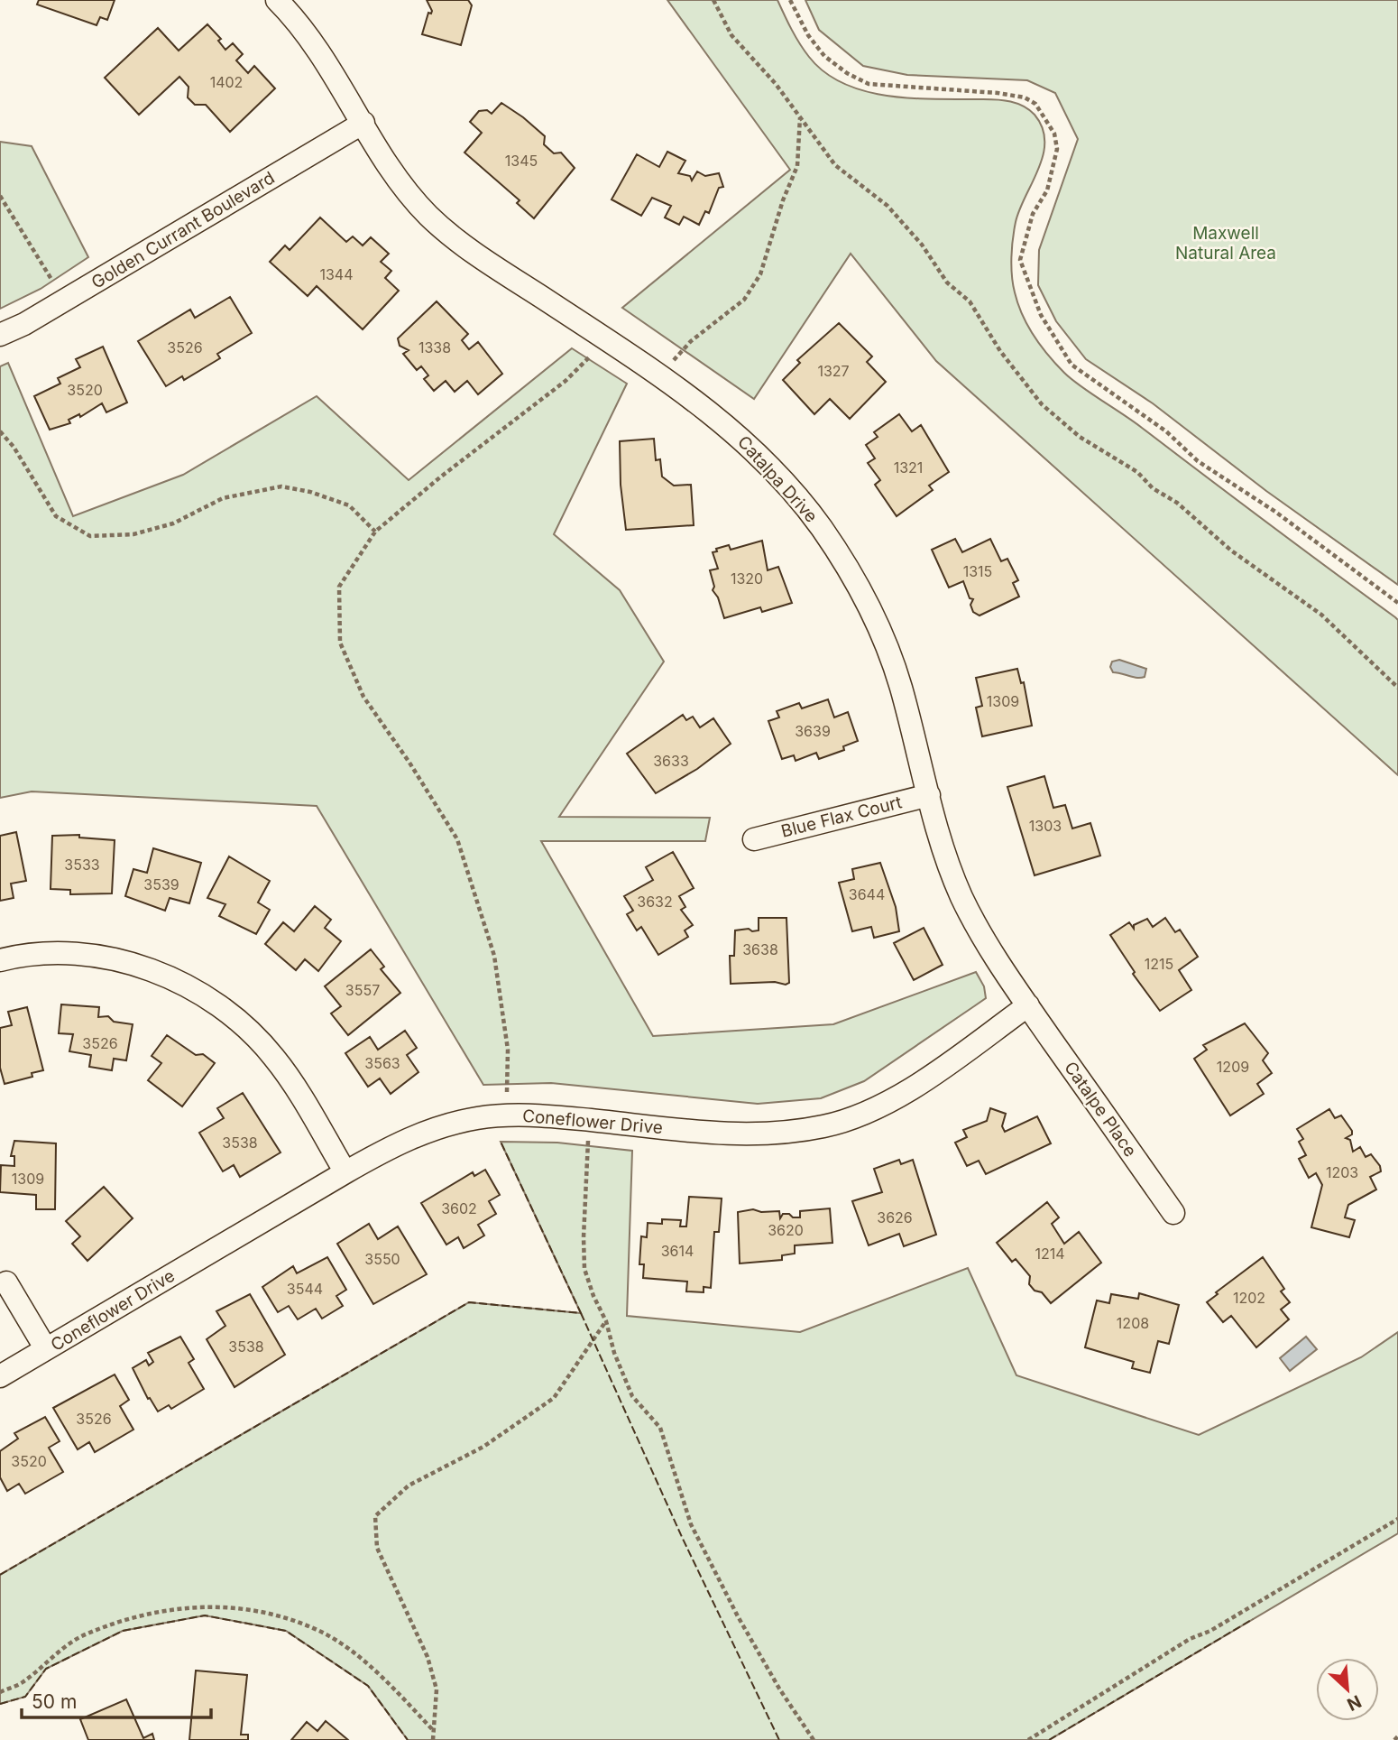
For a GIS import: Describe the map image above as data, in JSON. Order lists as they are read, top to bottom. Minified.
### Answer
{"streets":{"street":["Golden Currant Boulevard","Catalpa Drive","Blue Flax Court","Catalpe Place","Coneflower Drive"]},"crossings":[["Golden Currant Boulevard","Catalpa Drive"],["Catalpa Drive","Blue Flax Court"],["Catalpa Drive","Catalpe Place"],["Catalpa Drive","Coneflower Drive"],["Catalpe Place","Coneflower Drive"]],"parks":["Maxwell Natural Area"],"house_numbers":["1402","1345","1344","3526","1338","1327","3520","1321","1315","1320","1309","3639","3633","1303","3533","3539","3644","3632","3638","1215","3557","3526","3563","1209","3538","1203","1309","3602","3626","3620","3614","1214","3550","3544","1202","1208","3538","3526","3520"],"scale_bar":"50 m","north":"bottom right"}
